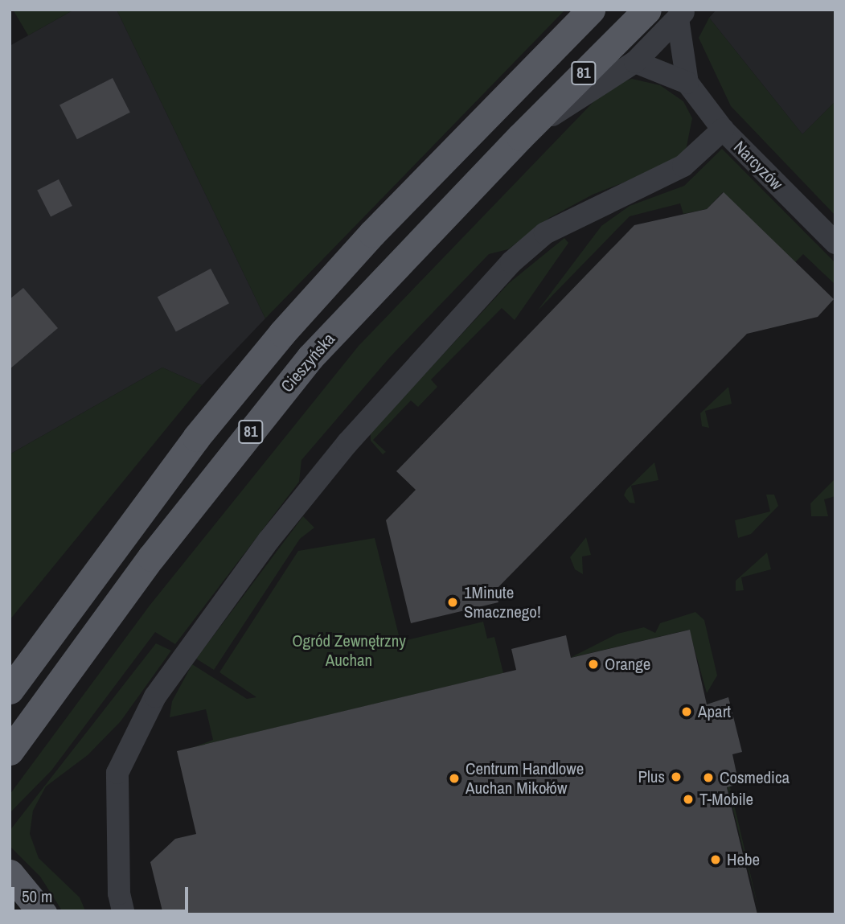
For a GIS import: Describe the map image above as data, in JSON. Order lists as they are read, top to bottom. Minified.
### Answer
{"streets":{"main road":["81","Cieszyńska"],"street":["Narcyzów"]},"parks":["Ogród Zewnętrzny Auchan"],"places":["1Minute Smacznego!","Orange","Apart","Plus","Cosmedica","Centrum Handlowe Auchan Mikołów","T-Mobile","Hebe"],"scale_bar":"50 m"}
